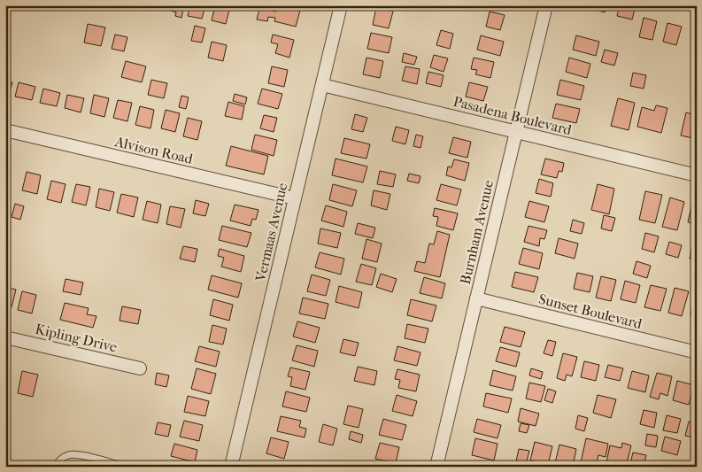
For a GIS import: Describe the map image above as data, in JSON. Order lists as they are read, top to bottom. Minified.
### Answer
{"streets":{"street":["Pasadena Boulevard","Alvison Road","Vermaas Avenue","Burnham Avenue","Sunset Boulevard","Kipling Drive"]},"crossings":[["Pasadena Boulevard","Vermaas Avenue"],["Pasadena Boulevard","Burnham Avenue"],["Alvison Road","Vermaas Avenue"],["Burnham Avenue","Sunset Boulevard"]]}
